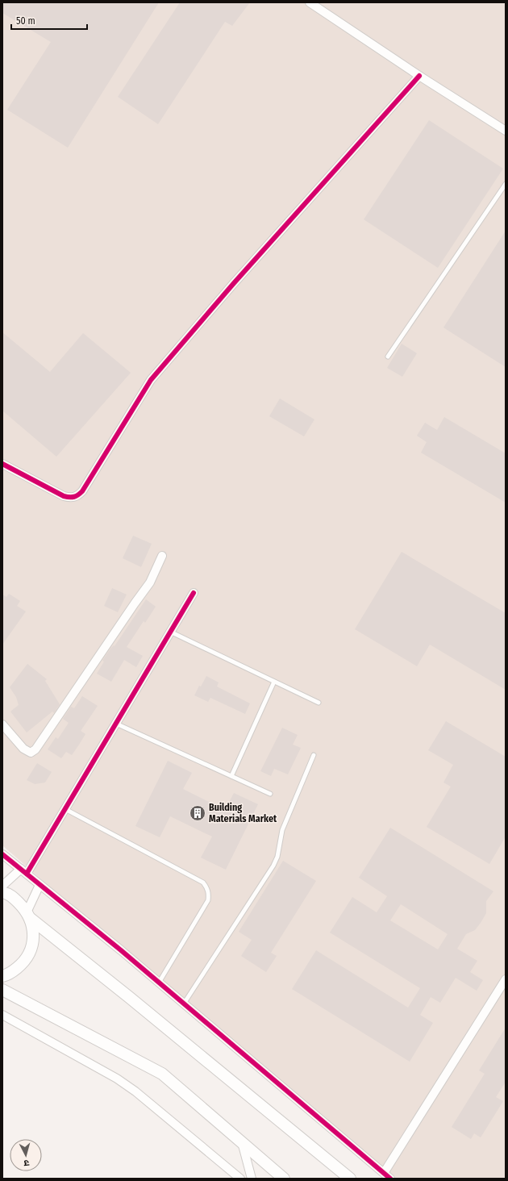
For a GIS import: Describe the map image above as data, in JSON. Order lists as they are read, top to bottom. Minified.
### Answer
{"places":{"building":["Building Materials Market"]},"scale_bar":"50 m","north":"bottom"}
